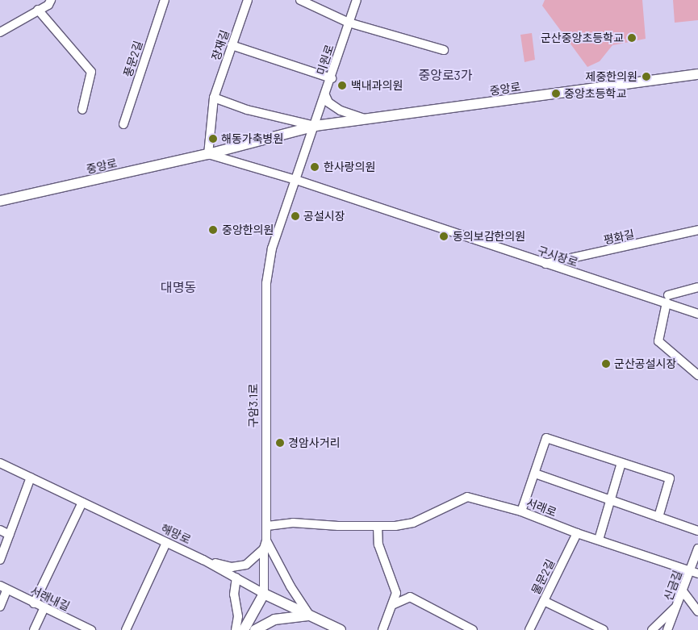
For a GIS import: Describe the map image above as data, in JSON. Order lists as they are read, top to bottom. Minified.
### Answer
{"streets":{"main road":["중앙로","구암3.1로","해망로"],"street":["장재길","풍문2길","미원로","평화길","구시장로","서래로","물문2길","신금길","서래내길"]},"crossings":[["장재길","중앙로"],["미원로","중앙로"],["미원로","구암3.1로"],["중앙로","구시장로"],["중앙로","구암3.1로"],["평화길","구시장로"],["구시장로","구암3.1로"],["구암3.1로","서래로"],["구암3.1로","해망로"],["서래로","물문2길"],["서래로","신금길"]],"districts":["중앙로3가","대명동"],"places":["군산중앙초등학교","제중한의원","백내과의원","중앙초등학교","해동가축병원","한사랑의원","공설시장","중앙한의원","동의보감한의원","군산공설시장","경암사거리"]}
